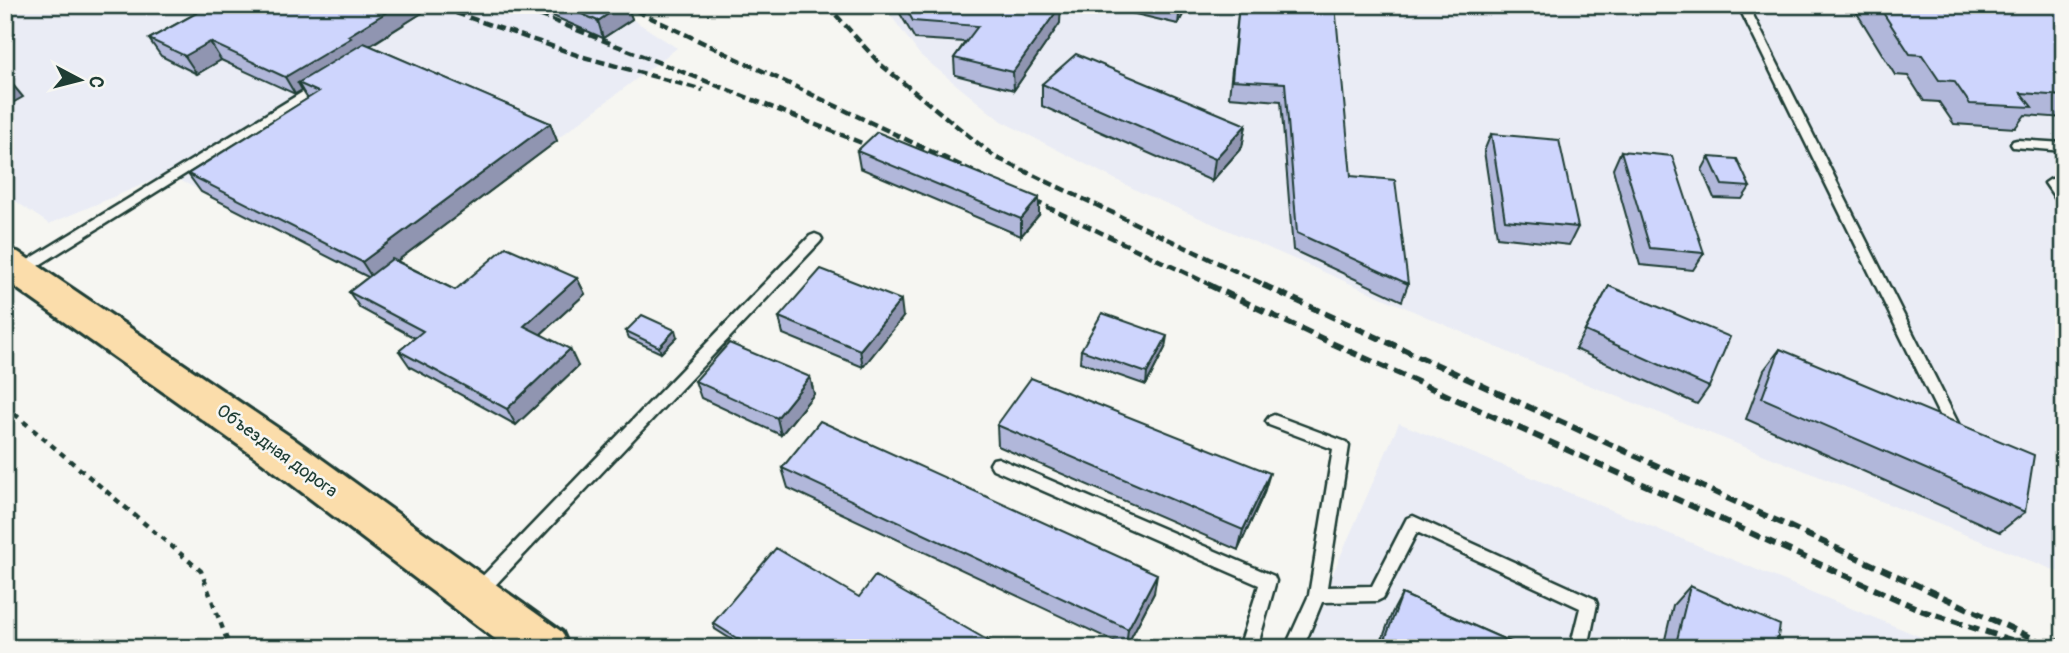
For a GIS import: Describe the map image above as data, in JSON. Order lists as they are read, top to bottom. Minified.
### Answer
{"streets":{"main road":["Объездная дорога"]},"north":"right"}
